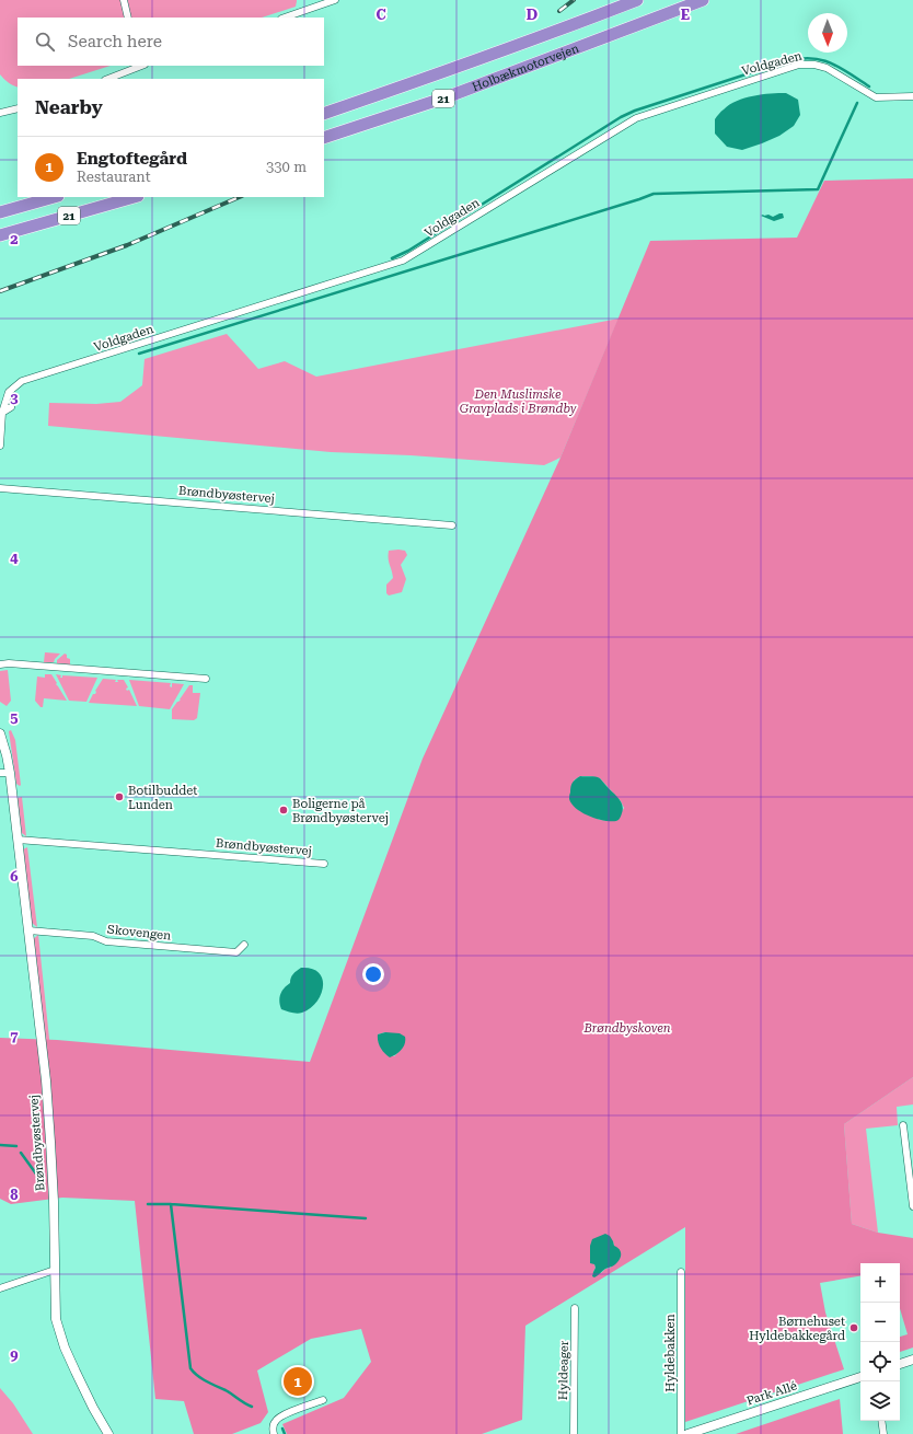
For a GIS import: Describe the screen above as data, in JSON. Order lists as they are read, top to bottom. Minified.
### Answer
{"streets":{"highway":["Holbækmotorvejen","21"],"street":["Voldgaden","Brøndbyøstervej","Skovengen","Hyldebakken","Hyldeager","Park Allé"]},"crossings":[["Brøndbyøstervej","Skovengen"]],"parks":["Den Muslimske Gravplads i Brøndby","Brøndbyskoven"],"places":["Botilbuddet Lunden","Boligerne på Brøndbyøstervej","Børnehuset Hyldebakkegård"],"north":"bottom","page":{"search":"Search here","heading":"Nearby","list":[{"mark":"1","name":"Engtoftegård","note":"Restaurant","value":"330 m"}],"map_buttons":["+","−"],"pins":"1"},"grid":{"columns":["C","D","E"],"rows":["2","3","4","5","6","7","8","9"]}}
